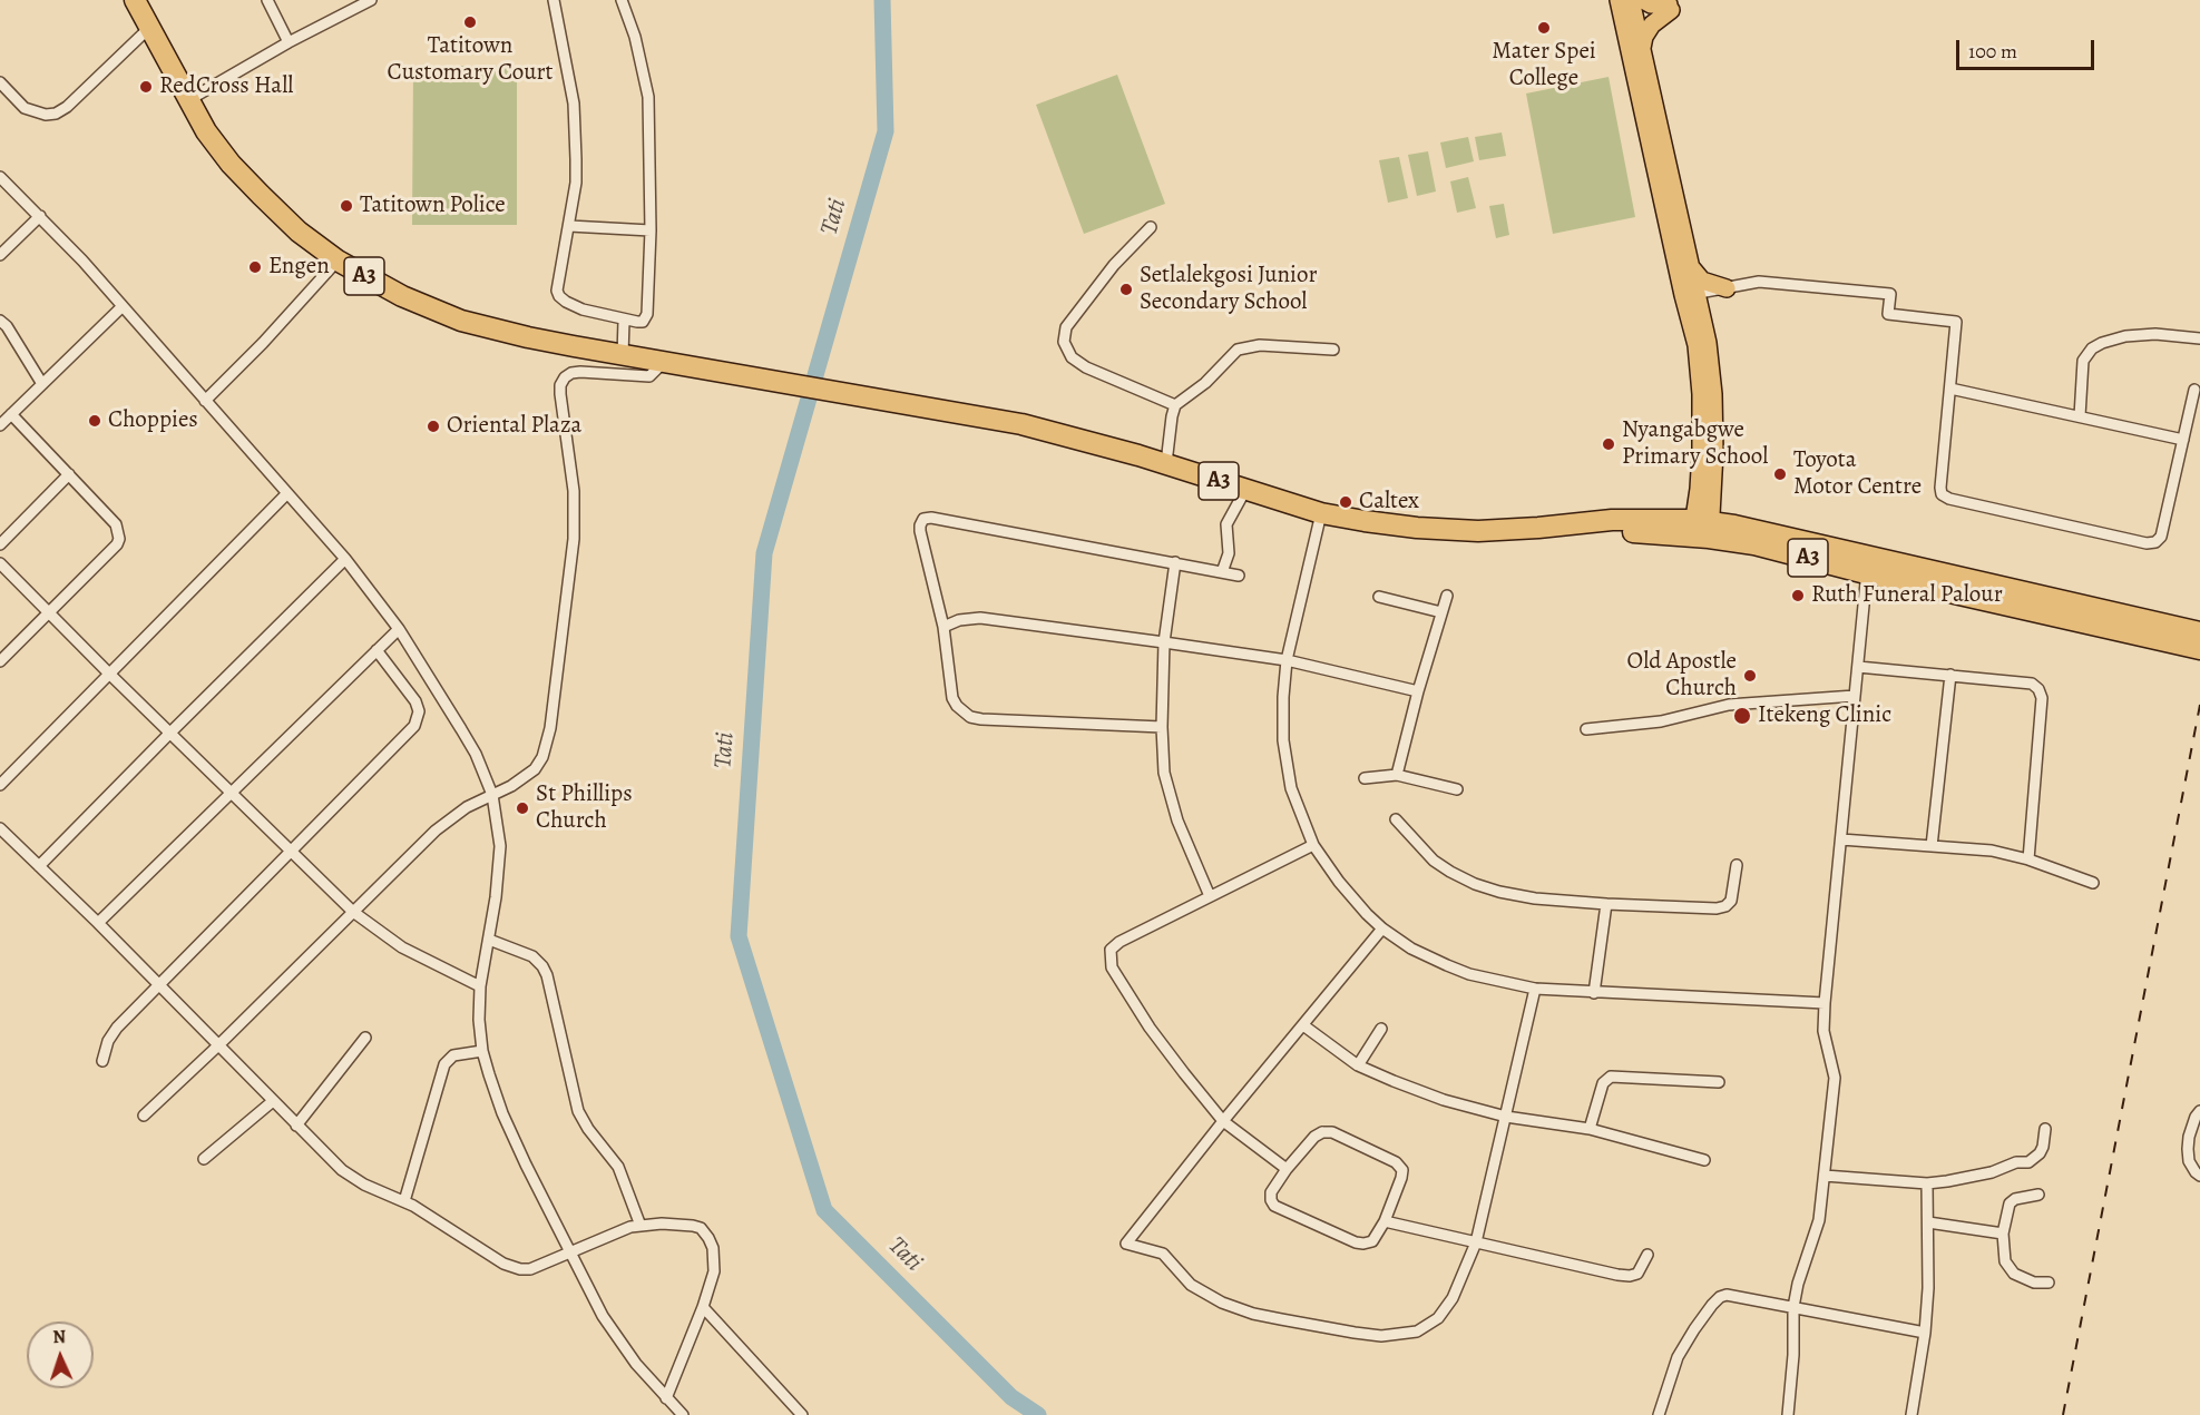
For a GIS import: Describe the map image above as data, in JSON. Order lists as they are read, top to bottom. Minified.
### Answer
{"streets":{"highway":["A3"]},"water":["Tati"],"places":["Tatitown Customary Court","Mater Spei College","RedCross Hall","Tatitown Police","Engen","Setlalekgosi Junior Secondary School","Choppies","Oriental Plaza","Nyangabgwe Primary School","Toyota Motor Centre","Caltex","Ruth Funeral Palour","Old Apostle Church","Itekeng Clinic","St Phillips Church"],"scale_bar":"100 m","north":"top"}
